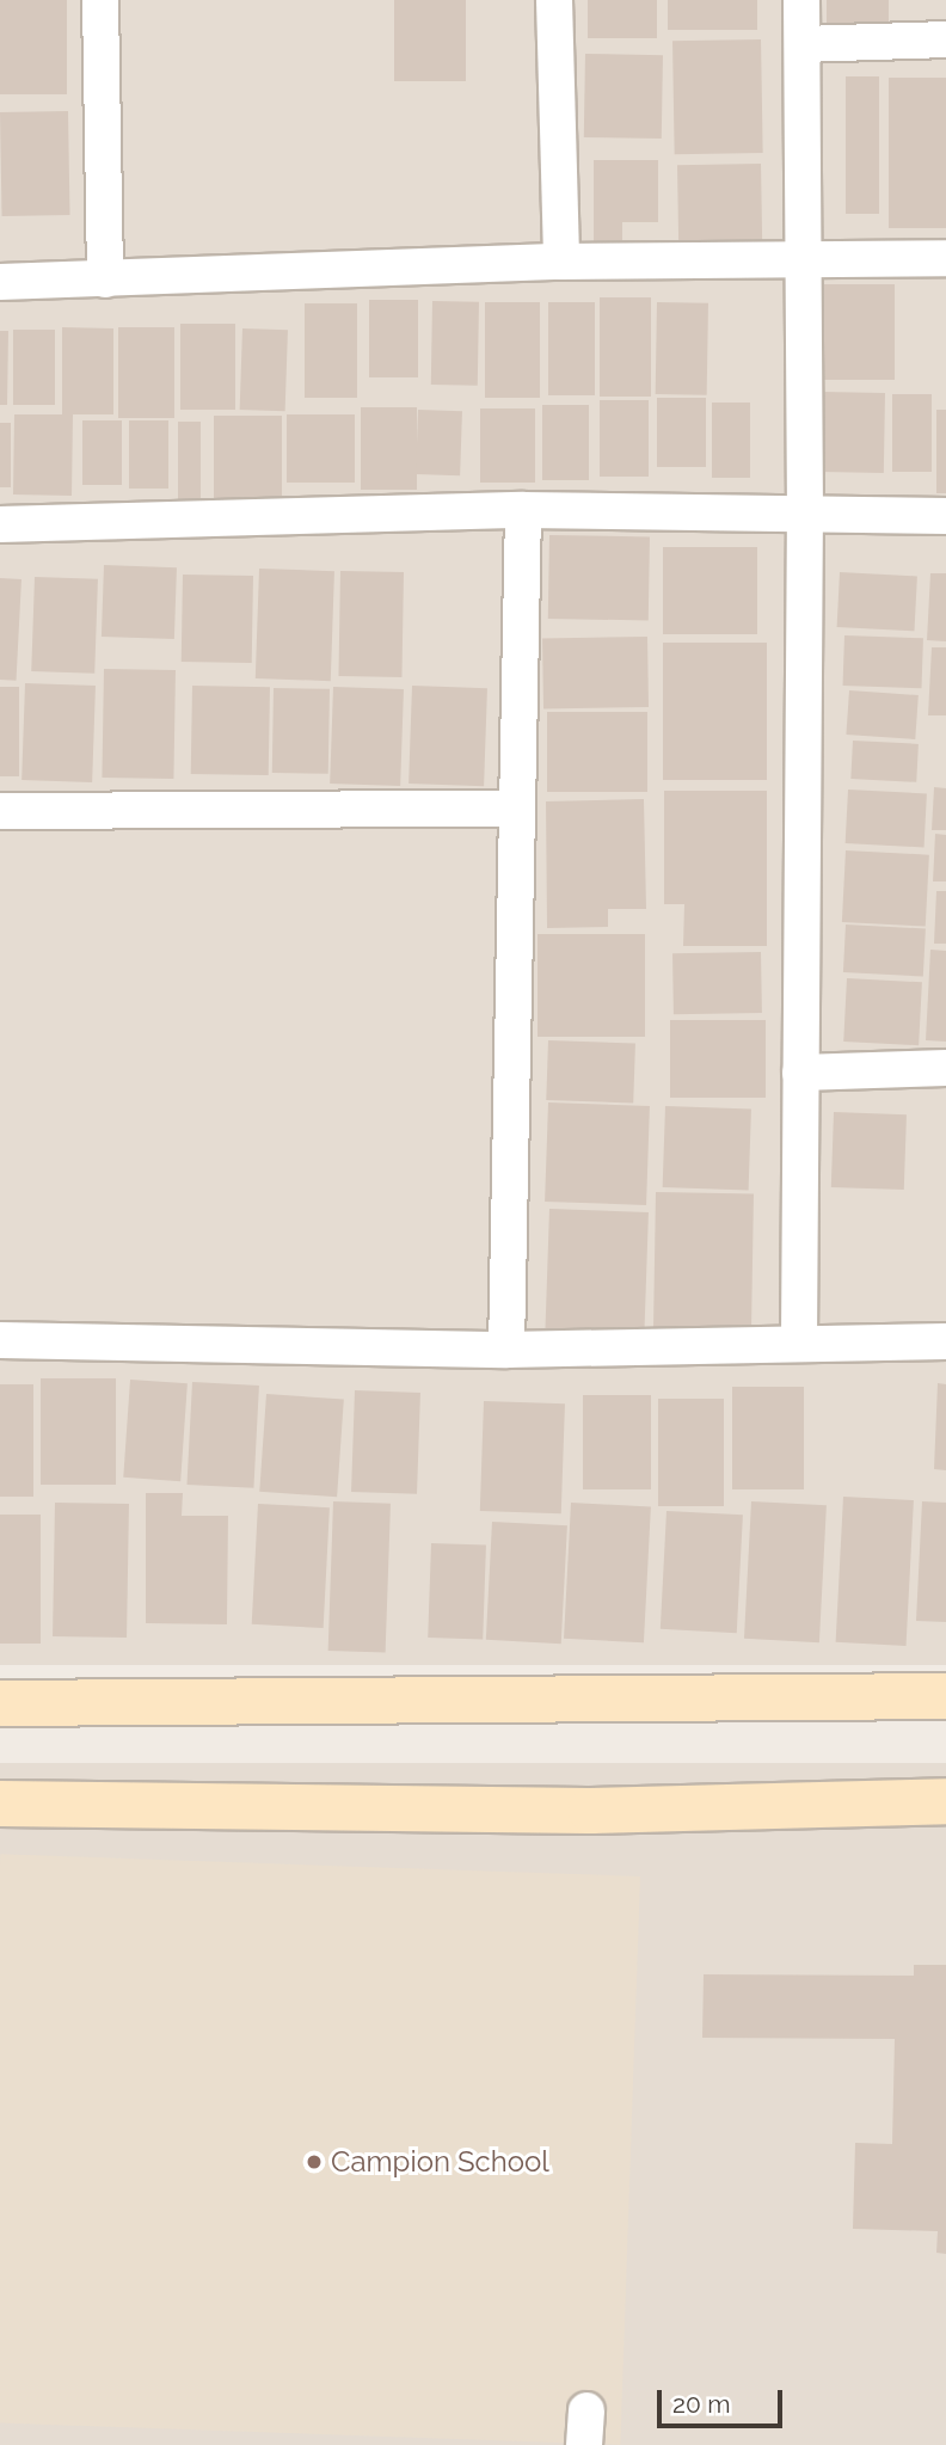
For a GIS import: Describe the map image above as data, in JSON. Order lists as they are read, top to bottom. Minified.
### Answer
{"places":["Campion School"],"scale_bar":"20 m"}
